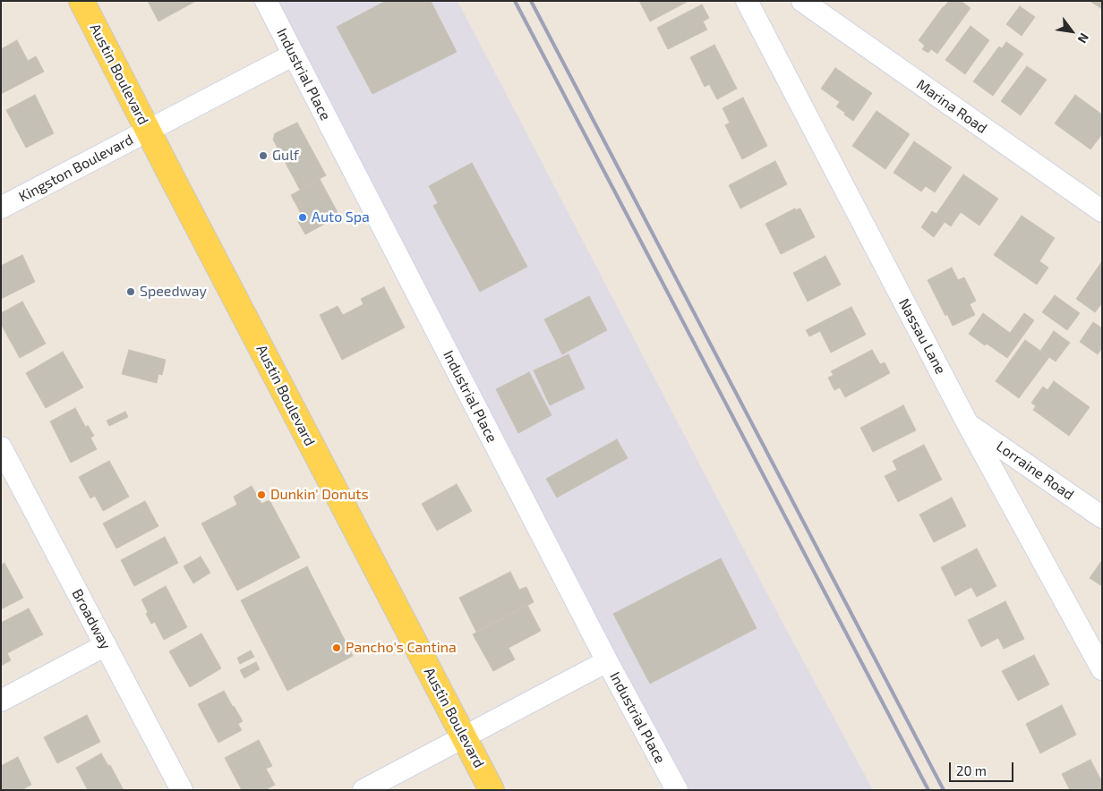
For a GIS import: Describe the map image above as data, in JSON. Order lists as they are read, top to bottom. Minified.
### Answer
{"streets":{"main road":["Austin Boulevard"],"street":["Industrial Place","Marina Road","Kingston Boulevard","Nassau Lane","Lorraine Road","Broadway"]},"crossings":[["Austin Boulevard","Kingston Boulevard"],["Industrial Place","Kingston Boulevard"],["Nassau Lane","Lorraine Road"]],"places":["Gulf","Auto Spa","Speedway","Dunkin' Donuts","Pancho's Cantina"],"scale_bar":"20 m","north":"bottom right"}
